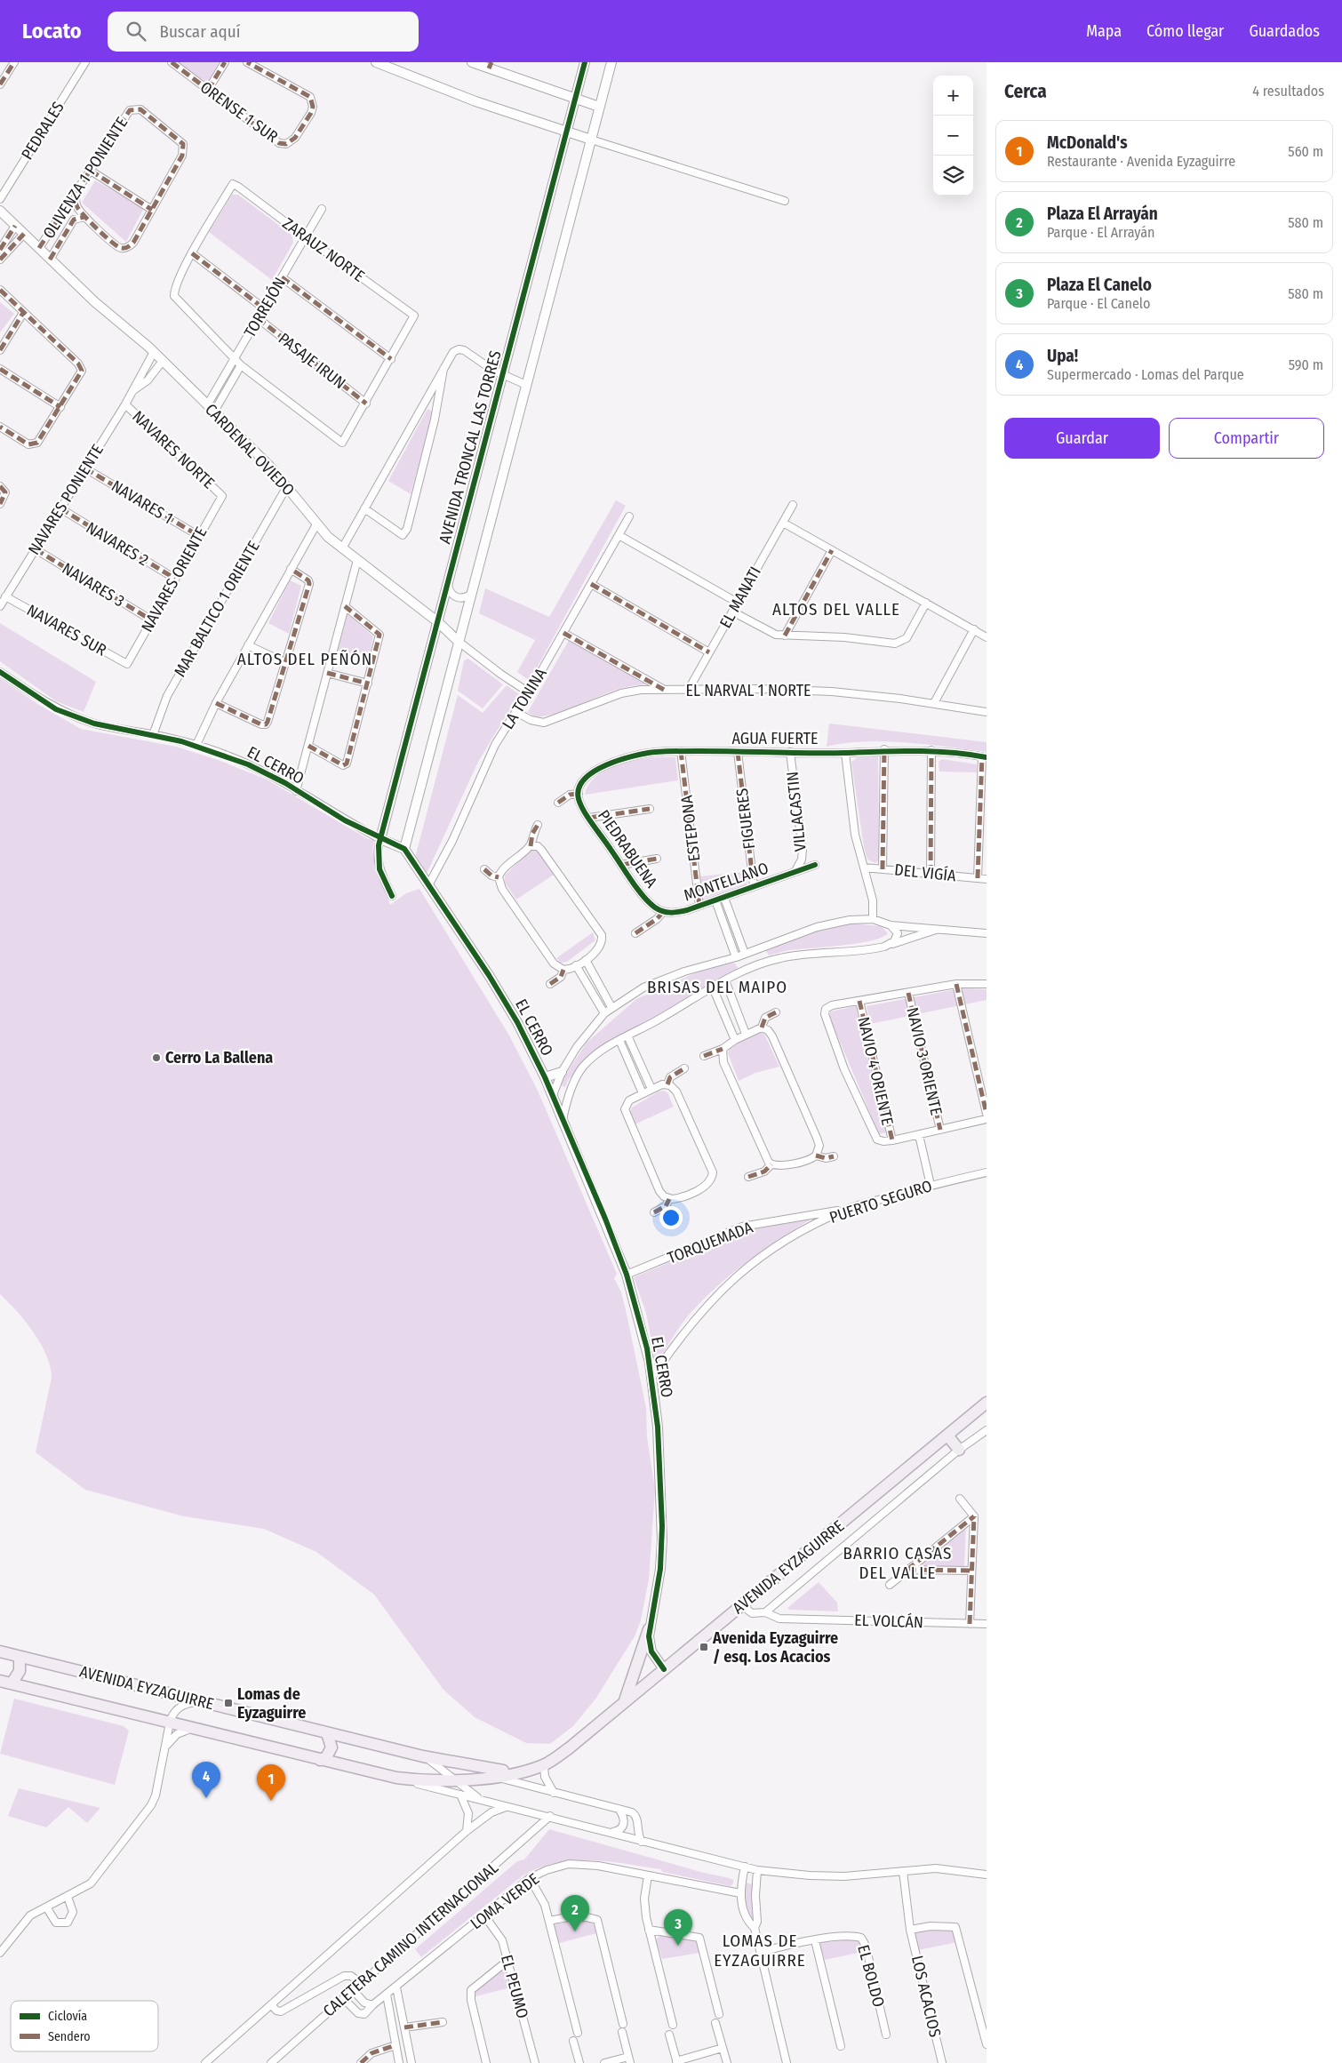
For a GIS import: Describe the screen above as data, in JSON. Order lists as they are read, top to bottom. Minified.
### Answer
{"streets":{"main road":["AVENIDA EYZAGUIRRE"],"street":["ORENSE 1 SUR","PEDRALES","OLIVENZA 1 PONIENTE","ZARAUZ NORTE","TORREJÓN","PASAJE IRUN","AVENIDA TRONCAL LAS TORRES","NAVARES NORTE","CARDENAL OVIEDO","NAVARES PONIENTE","NAVARES 1","NAVARES 2","NAVARES ORIENTE","NAVARES 3","EL MANATI","MAR BALTICO 1 ORIENTE","NAVARES SUR","EL NARVAL 1 NORTE","LA TONINA","AGUA FUERTE","EL CERRO","VILLACASTIN","FIGUERES","ESTEPONA","PIEDRABUENA","DEL VIGÍA","MONTELLANO","NAVIO 3 ORIENTE","NAVIO 4 ORIENTE","PUERTO SEGURO","TORQUEMADA","EL VOLCÁN","LOMA VERDE","CALETERA CAMINO INTERNACIONAL","EL BOLDO","EL PEUMO","LOS ACACIOS"]},"crossings":[["OLIVENZA 1 PONIENTE","CARDENAL OVIEDO"],["ZARAUZ NORTE","TORREJÓN"],["TORREJÓN","PASAJE IRUN"],["TORREJÓN","CARDENAL OVIEDO"],["AVENIDA TRONCAL LAS TORRES","CARDENAL OVIEDO"],["AVENIDA TRONCAL LAS TORRES","EL CERRO"],["NAVARES NORTE","NAVARES PONIENTE"],["NAVARES NORTE","NAVARES ORIENTE"],["CARDENAL OVIEDO","NAVARES PONIENTE"],["CARDENAL OVIEDO","MAR BALTICO 1 ORIENTE"],["CARDENAL OVIEDO","LA TONINA"],["NAVARES PONIENTE","NAVARES 1"],["NAVARES PONIENTE","NAVARES 2"],["NAVARES PONIENTE","NAVARES 3"],["NAVARES PONIENTE","NAVARES SUR"],["NAVARES 1","NAVARES ORIENTE"],["NAVARES 2","NAVARES ORIENTE"],["NAVARES ORIENTE","NAVARES 3"],["NAVARES ORIENTE","NAVARES SUR"],["EL MANATI","EL NARVAL 1 NORTE"],["MAR BALTICO 1 ORIENTE","EL CERRO"],["EL NARVAL 1 NORTE","LA TONINA"],["LA TONINA","EL CERRO"],["AGUA FUERTE","VILLACASTIN"],["AGUA FUERTE","FIGUERES"],["AGUA FUERTE","ESTEPONA"],["AGUA FUERTE","PIEDRABUENA"],["EL CERRO","PUERTO SEGURO"],["EL CERRO","TORQUEMADA"],["EL CERRO","AVENIDA EYZAGUIRRE"],["VILLACASTIN","MONTELLANO"],["FIGUERES","MONTELLANO"],["ESTEPONA","MONTELLANO"],["PIEDRABUENA","MONTELLANO"],["PUERTO SEGURO","TORQUEMADA"],["AVENIDA EYZAGUIRRE","EL VOLCÁN"],["AVENIDA EYZAGUIRRE","CALETERA CAMINO INTERNACIONAL"],["AVENIDA EYZAGUIRRE","LOS ACACIOS"],["LOMA VERDE","CALETERA CAMINO INTERNACIONAL"],["LOMA VERDE","EL PEUMO"]],"districts":["ALTOS DEL VALLE","ALTOS DEL PEÑÓN","BRISAS DEL MAIPO","BARRIO CASAS DEL VALLE","LOMAS DE EYZAGUIRRE"],"places":{"other":["Cerro La Ballena"],"transit":["Avenida Eyzaguirre / esq. Los Acacios","Lomas de Eyzaguirre"]},"legend":["Ciclovía","Sendero"],"page":{"header":"Locato","search":"Buscar aquí","nav":["Mapa","Cómo llegar","Guardados"],"heading":["Cerca","4 resultados"],"map_buttons":["+","−"],"list":[{"mark":"1","name":"McDonald's","note":"Restaurante · Avenida Eyzaguirre","value":"560 m"},{"mark":"2","name":"Plaza El Arrayán","note":"Parque · El Arrayán","value":"580 m"},{"mark":"3","name":"Plaza El Canelo","note":"Parque · El Canelo","value":"580 m"},{"mark":"4","name":"Upa!","note":"Supermercado · Lomas del Parque","value":"590 m"}],"buttons":["Guardar","Compartir"],"pins":["4","1","2","3"]}}
